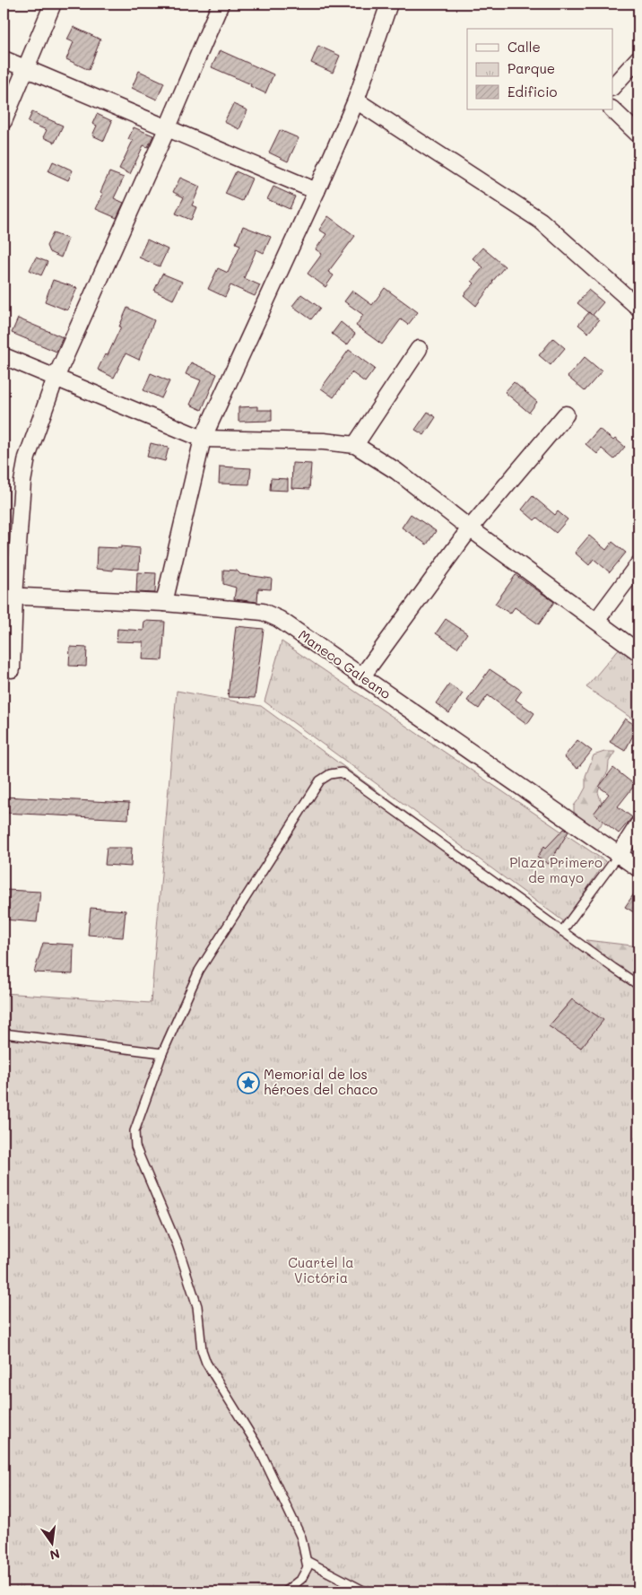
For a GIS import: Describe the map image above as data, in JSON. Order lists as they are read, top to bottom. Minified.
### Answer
{"streets":{"street":["Maneco Galeano"]},"parks":["Plaza Primero de mayo","Cuartel la Victória"],"places":{"place":["Memorial de los héroes del chaco"]},"legend":["Calle","Parque","Edificio"],"north":"bottom"}
